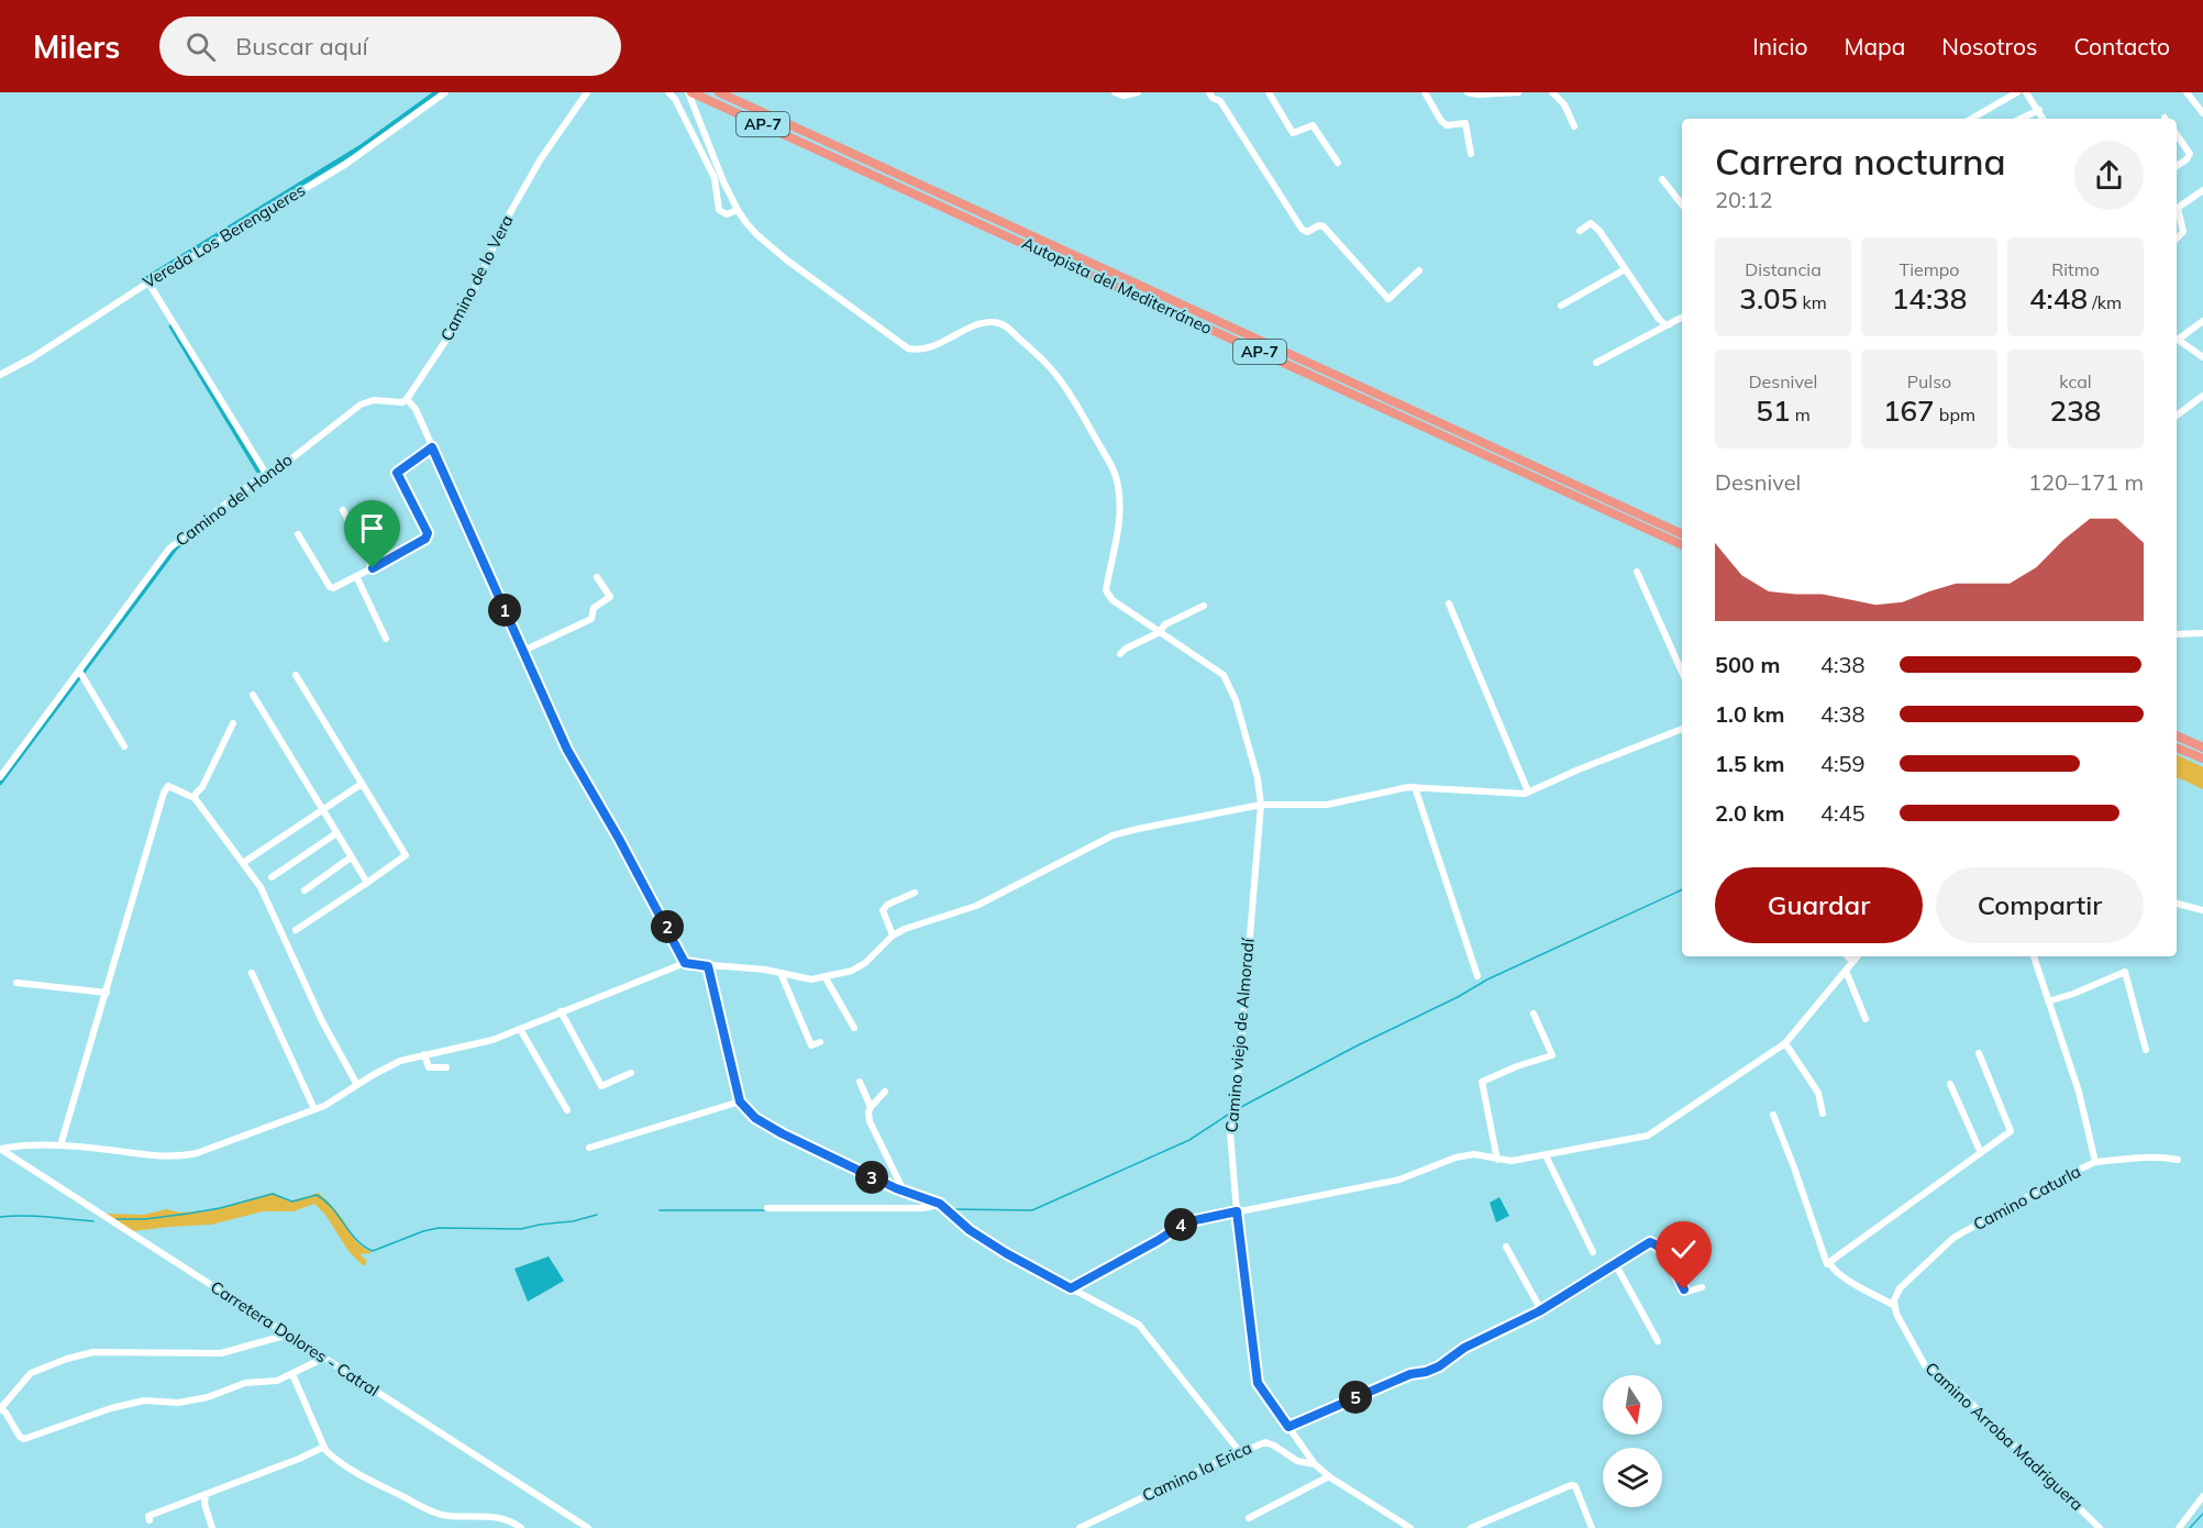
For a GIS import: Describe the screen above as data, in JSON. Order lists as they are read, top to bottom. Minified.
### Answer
{"streets":{"highway":["AP-7","Autopista del Mediterráneo"],"street":["Vereda Los Berengueres","Camino de lo Vera","Camino del Hondo","Camino viejo de Almoradí","Camino Caturla","Carretera Dolores - Catral","Camino Arroba Madriguera","Camino la Erica"]},"crossings":[["Camino de lo Vera","Camino del Hondo"],["Autopista del Mediterráneo","Camino viejo de Almoradí"],["Camino viejo de Almoradí","Camino la Erica"],["Camino Caturla","Camino Arroba Madriguera"]],"north":"bottom","page":{"header":"Milers","search":"Buscar aquí","nav":["Inicio","Mapa","Nosotros","Contacto"],"heading":["Carrera nocturna","20:12"],"stats":[["Distancia","3.05 km"],["Tiempo","14:38"],["Ritmo","4:48 /km"],["Desnivel","51 m"],["Pulso","167 bpm"],["kcal","238"]],"chart":["Desnivel","120–171 m"],"pins":["1","2","3","4","5"],"list":[{"name":"500 m","note":"4:38"},{"name":"1.0 km","note":"4:38"},{"name":"1.5 km","note":"4:59"},{"name":"2.0 km","note":"4:45"}],"buttons":["Guardar","Compartir"]}}
